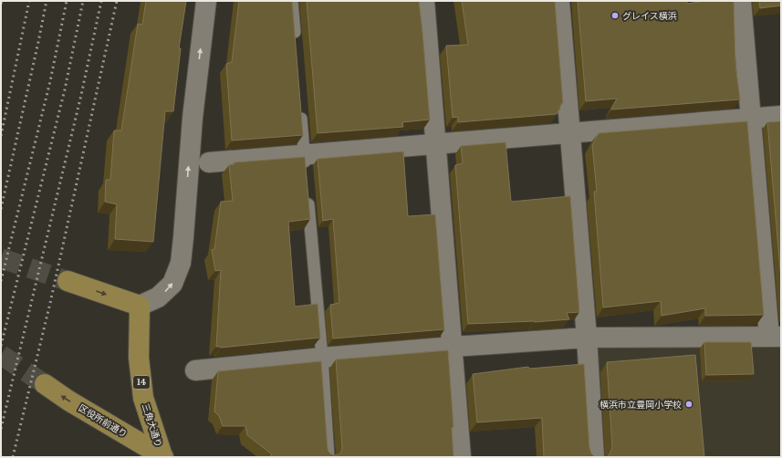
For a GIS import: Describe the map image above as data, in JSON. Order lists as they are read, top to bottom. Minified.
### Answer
{"streets":{"main road":["14","区役所前通り","三角大通り"]},"crossings":[["区役所前通り","三角大通り"]],"one_way":["区役所前通り"],"places":["グレイス横浜","横浜市立豊岡小学校"]}
